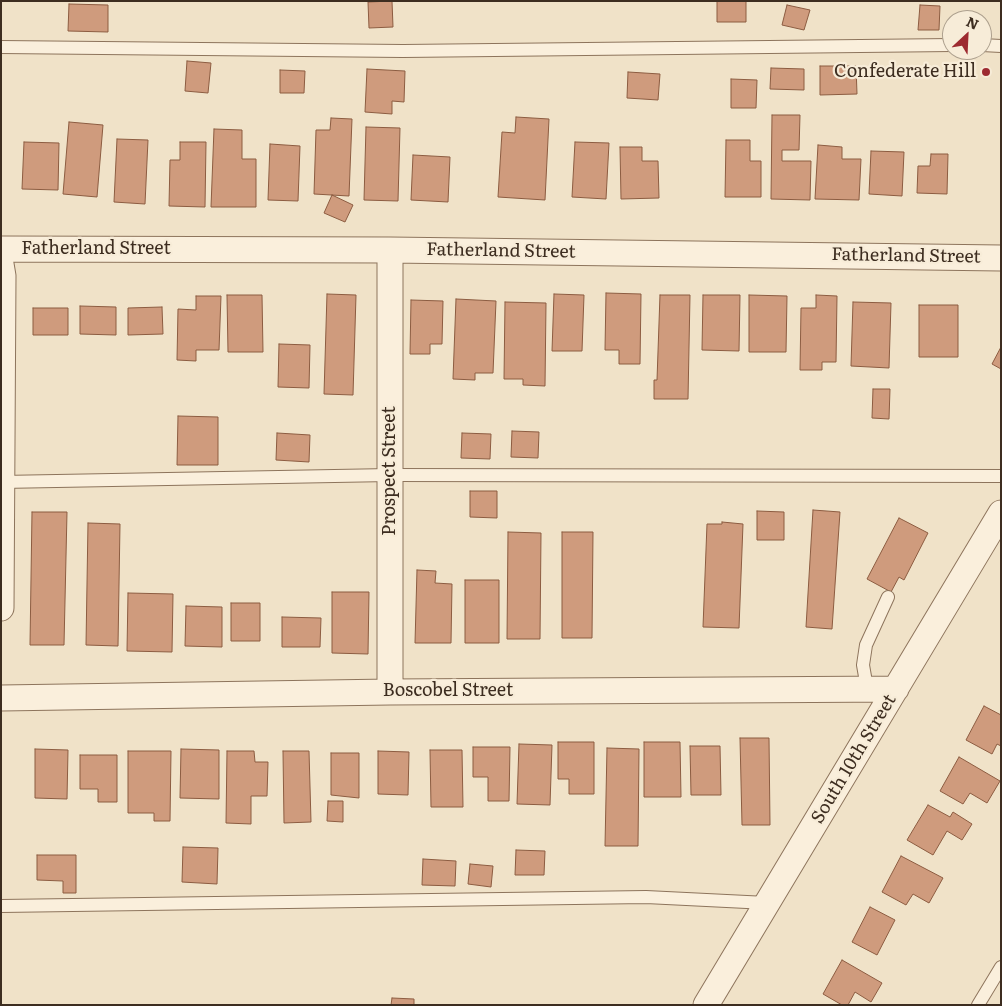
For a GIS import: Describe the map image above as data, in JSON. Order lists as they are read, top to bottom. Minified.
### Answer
{"streets":{"street":["Fatherland Street","Prospect Street","Boscobel Street","South 10th Street"]},"crossings":[["Fatherland Street","Prospect Street"],["Prospect Street","Boscobel Street"],["Boscobel Street","South 10th Street"]],"places":["Confederate Hill"],"north":"top right"}
